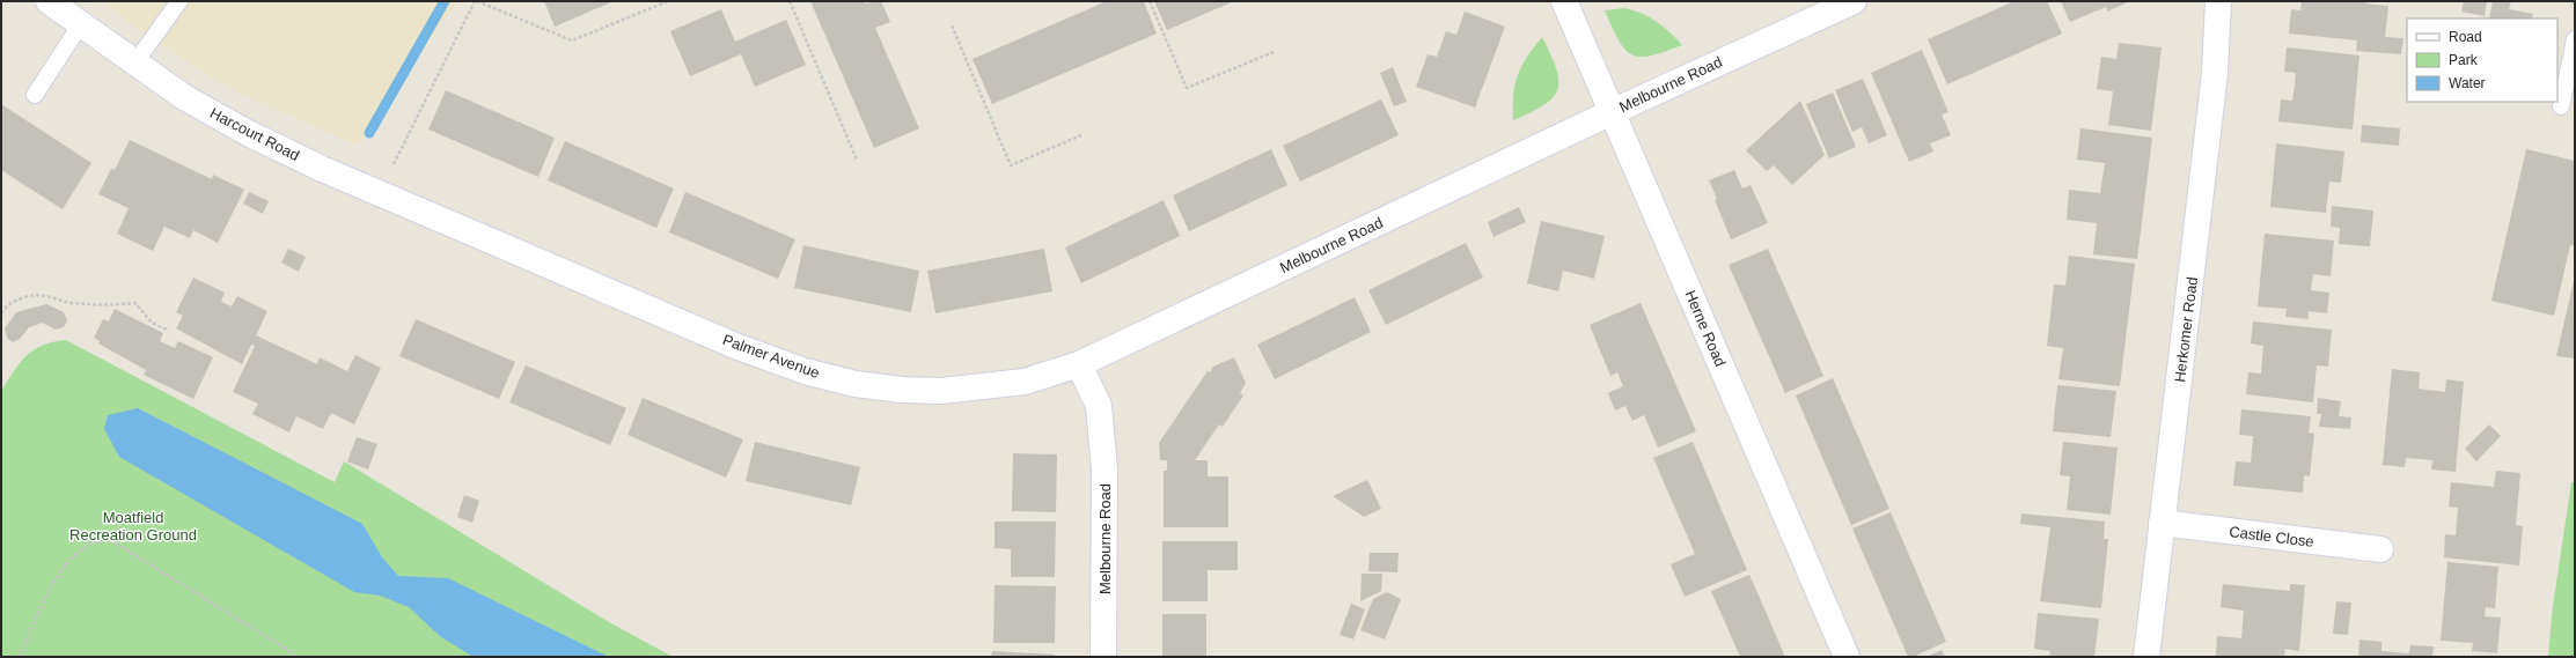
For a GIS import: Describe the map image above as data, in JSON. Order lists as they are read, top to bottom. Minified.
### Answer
{"streets":{"street":["Melbourne Road","Harcourt Road","Herne Road","Herkomer Road","Palmer Avenue","Castle Close"]},"crossings":[["Melbourne Road","Herne Road"],["Melbourne Road","Palmer Avenue"],["Harcourt Road","Palmer Avenue"],["Herkomer Road","Castle Close"]],"parks":["Moatfield Recreation Ground"],"legend":["Road","Park","Water"]}
